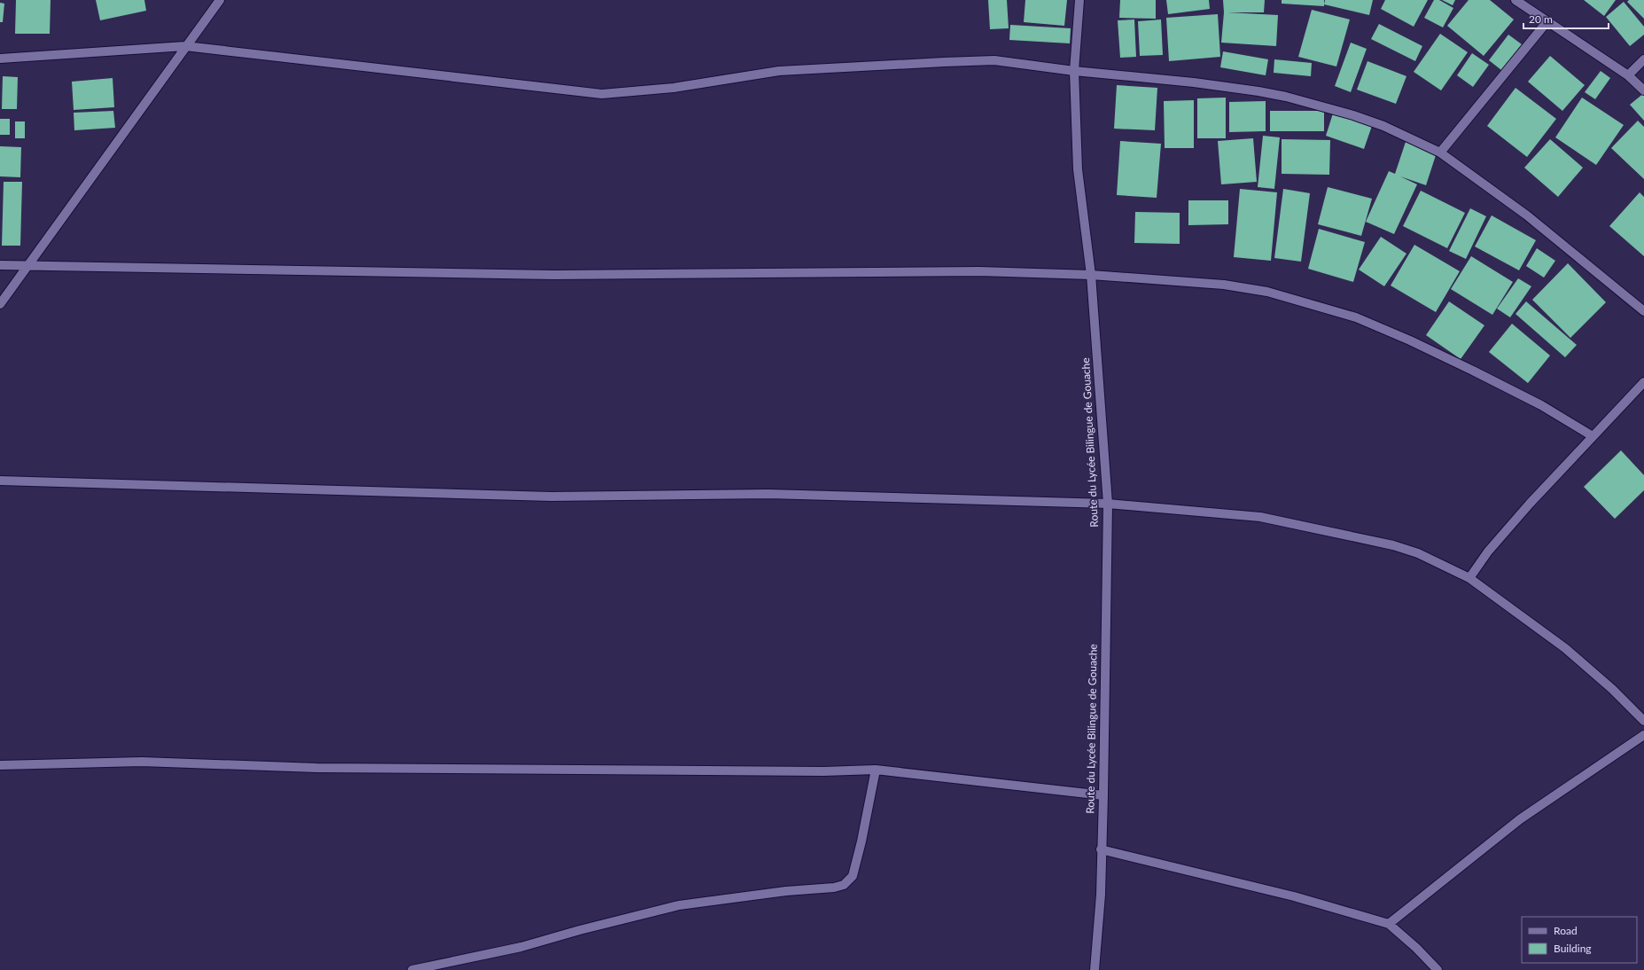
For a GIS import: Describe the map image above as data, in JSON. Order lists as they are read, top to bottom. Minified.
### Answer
{"streets":{"street":["Route du Lycée Bilingue de Gouache"]},"legend":["Road","Building"],"scale_bar":"20 m"}
